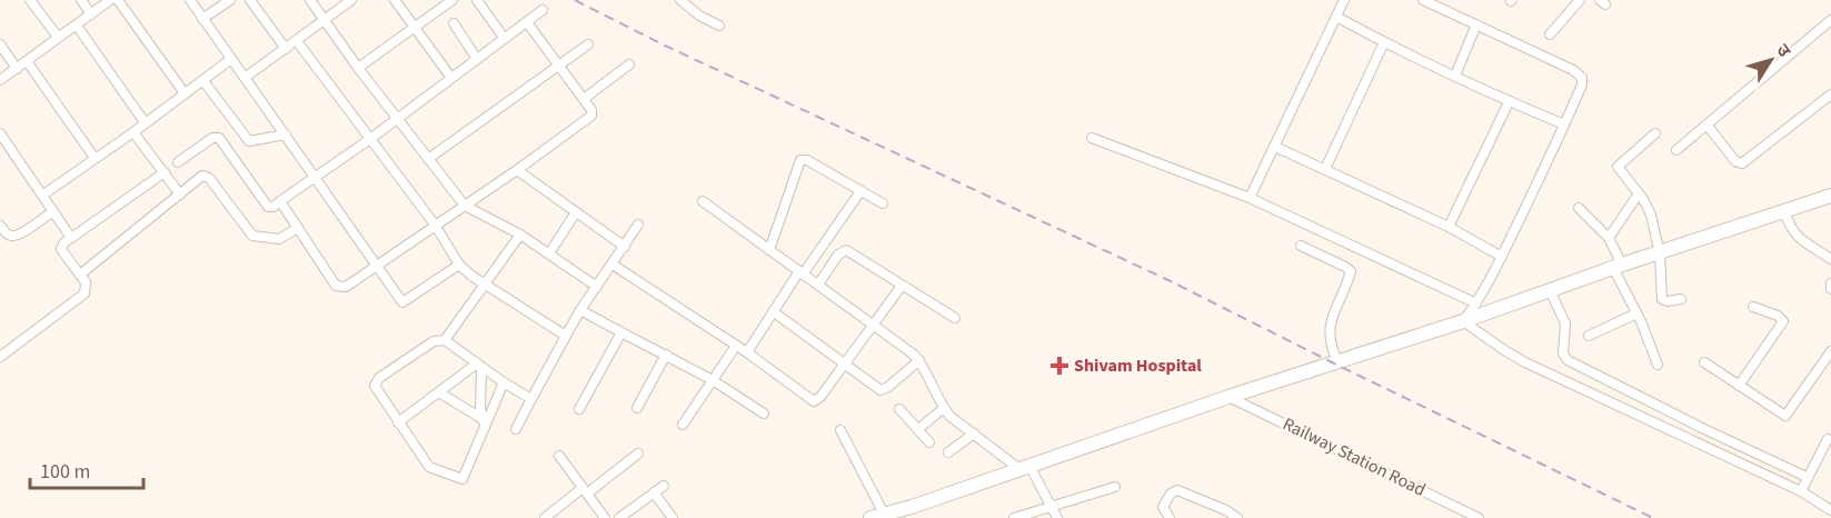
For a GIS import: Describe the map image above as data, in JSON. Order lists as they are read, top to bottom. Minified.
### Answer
{"streets":{"street":["Railway Station Road"]},"places":{"health":["Shivam Hospital"]},"scale_bar":"100 m","north":"top right"}
